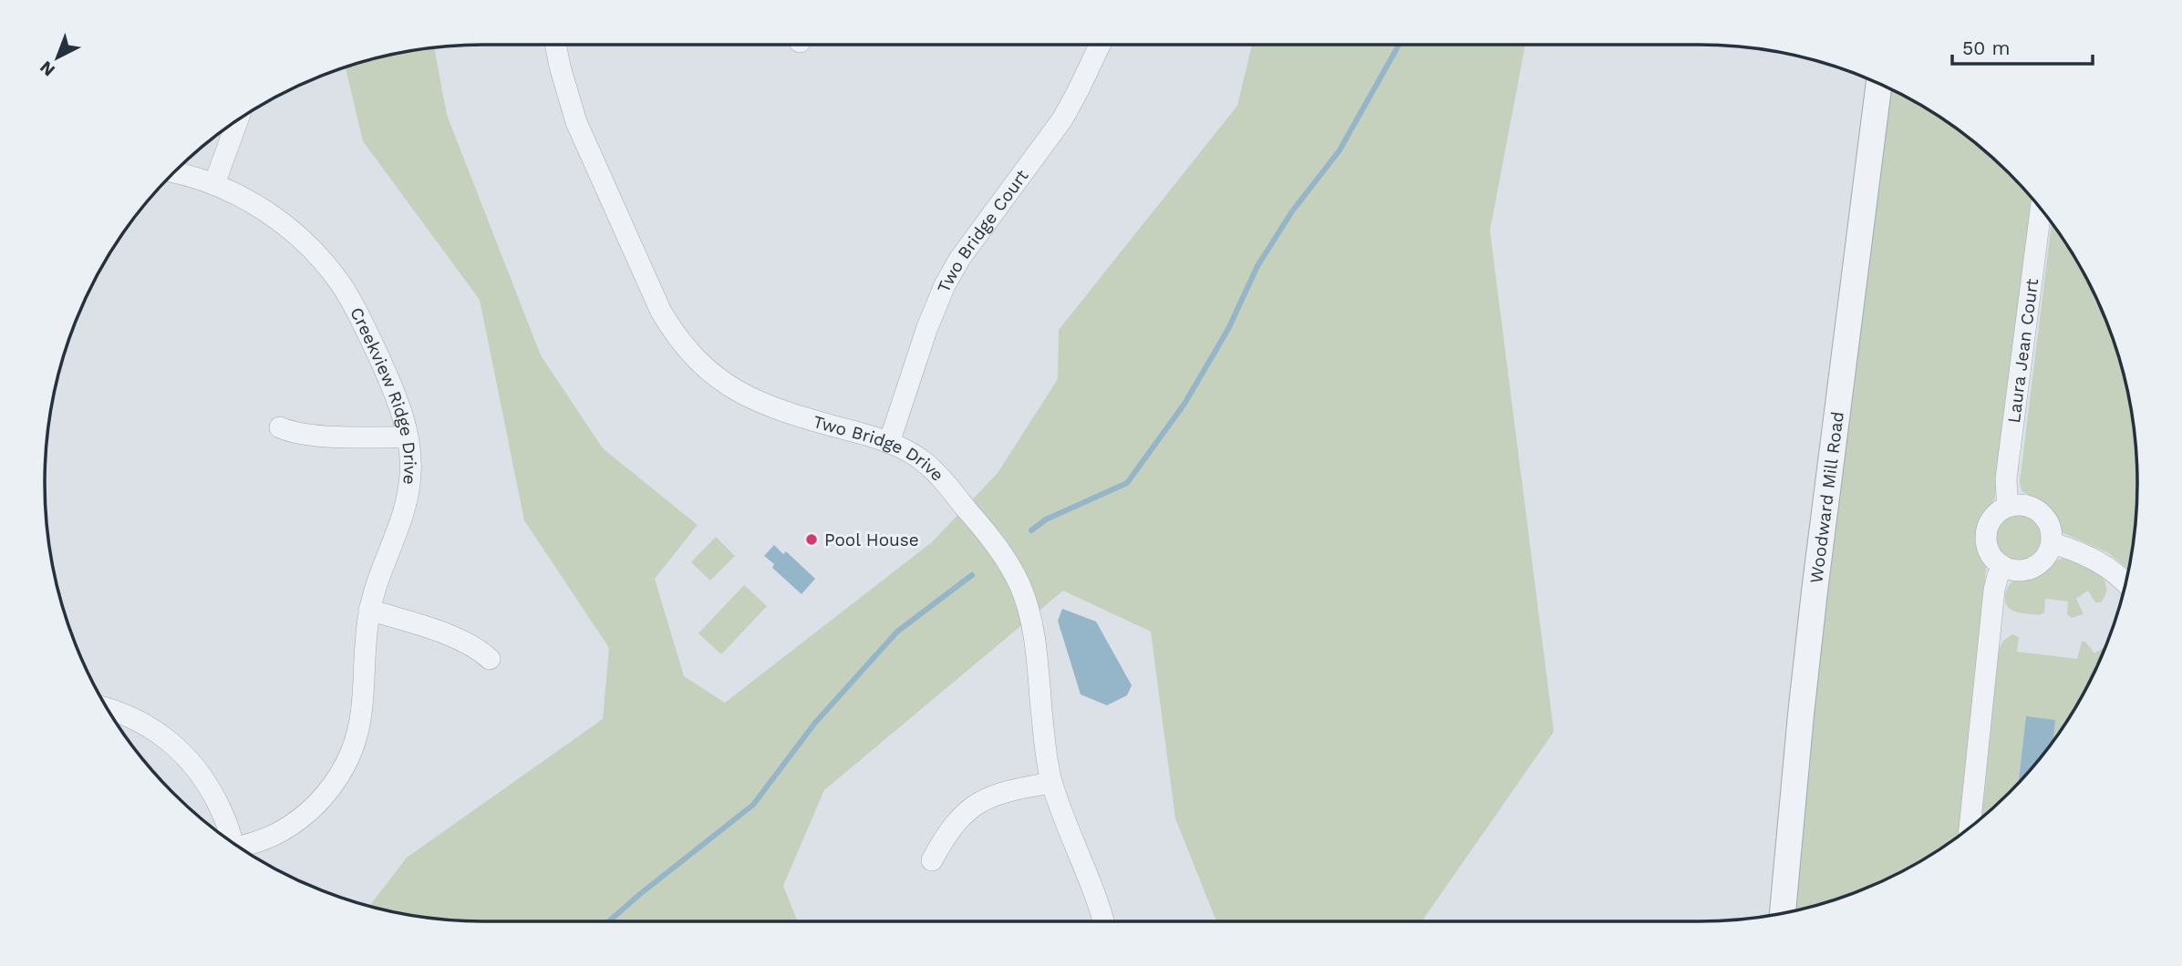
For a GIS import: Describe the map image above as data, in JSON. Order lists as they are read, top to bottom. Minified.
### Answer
{"streets":{"street":["Two Bridge Court","Laura Jean Court","Creekview Ridge Drive","Two Bridge Drive","Woodward Mill Road"]},"crossings":[["Two Bridge Court","Two Bridge Drive"]],"places":["Pool House"],"scale_bar":"50 m","north":"bottom left"}
